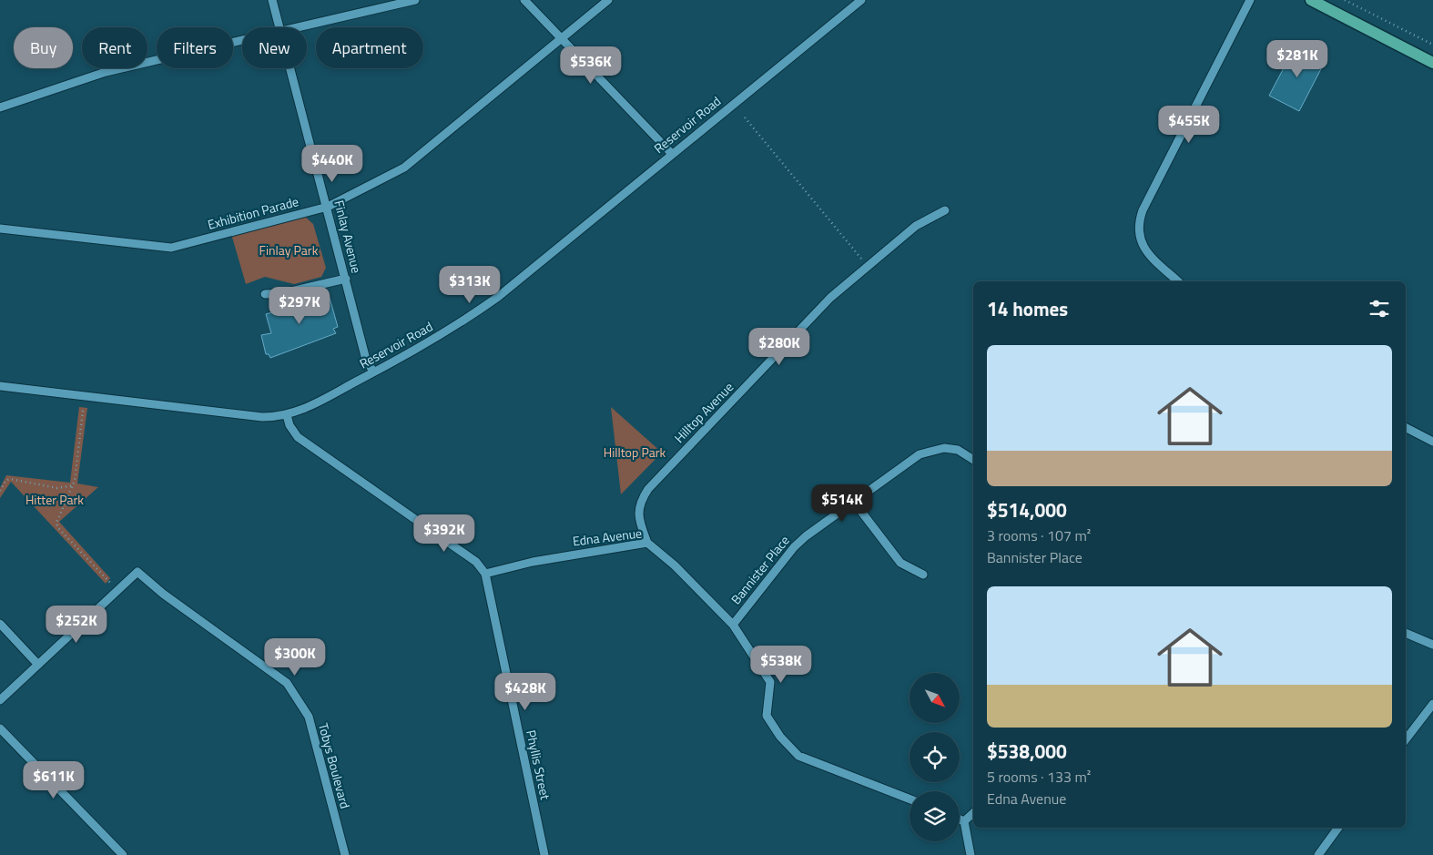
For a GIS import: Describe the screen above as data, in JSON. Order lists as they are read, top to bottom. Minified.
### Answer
{"streets":{"street":["Reservoir Road","Exhibition Parade","Finlay Avenue","Hilltop Avenue","Edna Avenue","Bannister Place","Phyllis Street","Tobys Boulevard"]},"crossings":[["Reservoir Road","Finlay Avenue"],["Exhibition Parade","Finlay Avenue"],["Hilltop Avenue","Edna Avenue"],["Edna Avenue","Bannister Place"],["Edna Avenue","Phyllis Street"]],"parks":["Finlay Park","Hilltop Park","Hitter Park"],"north":"bottom right","page":{"chip":["Buy","Rent","Filters","New","Apartment"],"price":["$281K","$536K","$455K","$440K","$313K","$297K","$280K","$514K","$392K","$252K","$300K","$538K","$428K","$611K"],"heading":"14 homes","list":[{"name":"$514,000","note":"3 rooms · 107 m² · Bannister Place"},{"name":"$538,000","note":"5 rooms · 133 m² · Edna Avenue"}]}}
